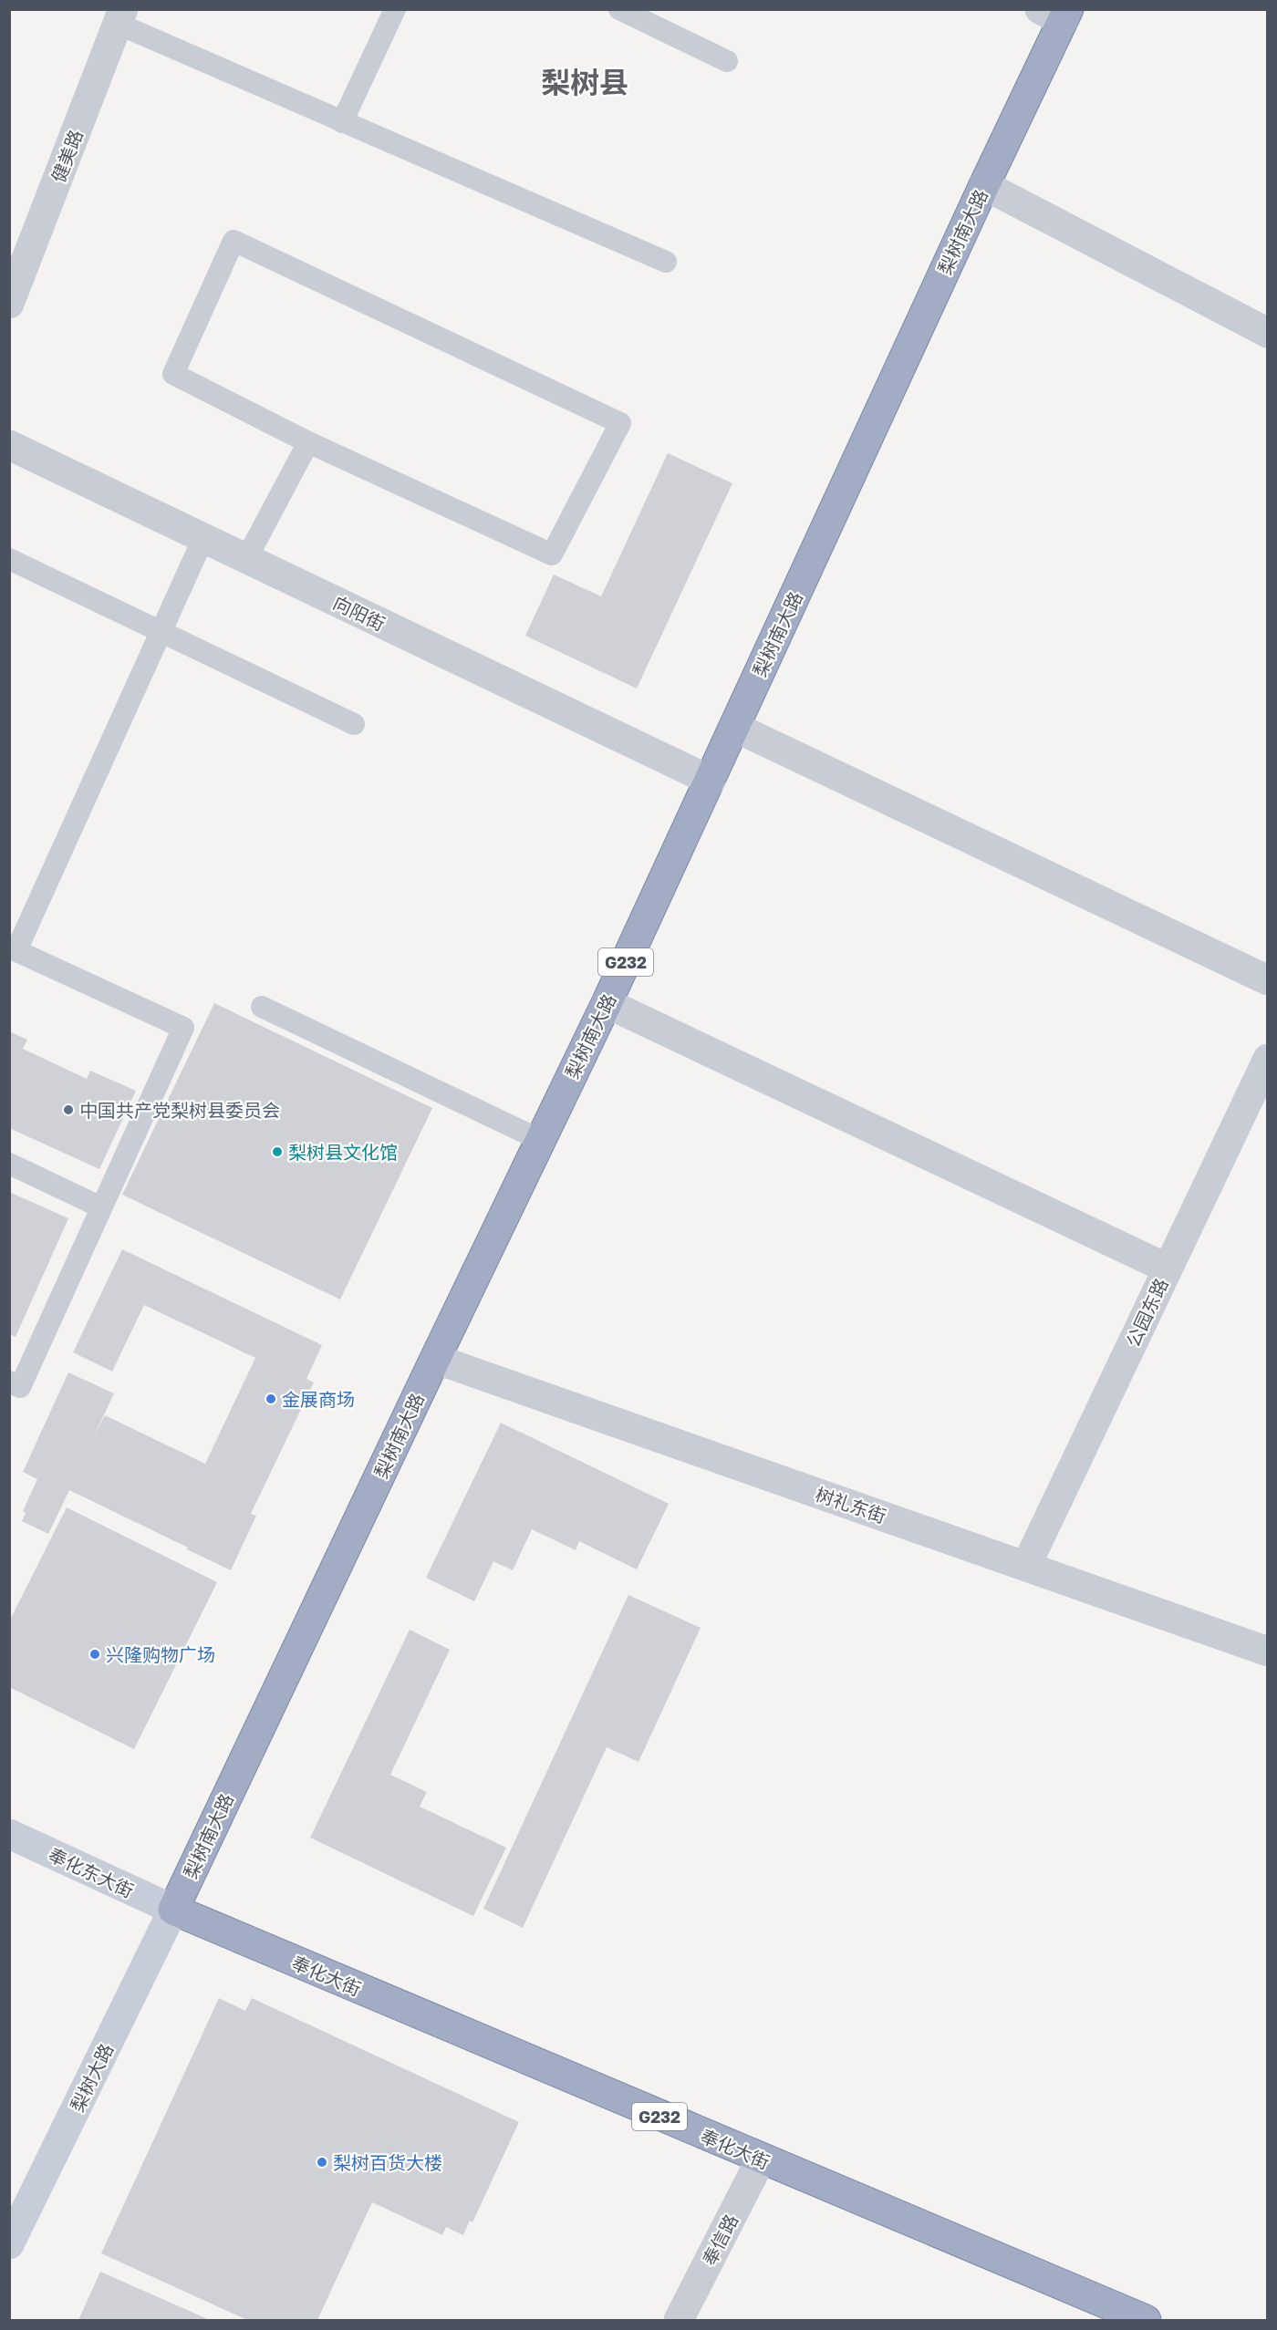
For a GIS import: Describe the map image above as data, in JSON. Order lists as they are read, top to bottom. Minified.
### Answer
{"streets":{"highway":["梨树南大路","G232","奉化大街"],"main road":["奉化东大街","梨树大路"],"street":["健美路","向阳街","公园东路","树礼东街","奉信路"]},"crossings":[["梨树南大路","向阳街"],["梨树南大路","树礼东街"],["梨树南大路","奉化东大街"],["梨树南大路","奉化大街"],["梨树南大路","梨树大路"],["公园东路","树礼东街"],["奉化东大街","奉化大街"],["奉化东大街","梨树大路"],["奉化大街","梨树大路"],["奉化大街","奉信路"]],"districts":["梨树县"],"places":["中国共产党梨树县委员会","梨树县文化馆","金展商场","兴隆购物广场","梨树百货大楼"]}
